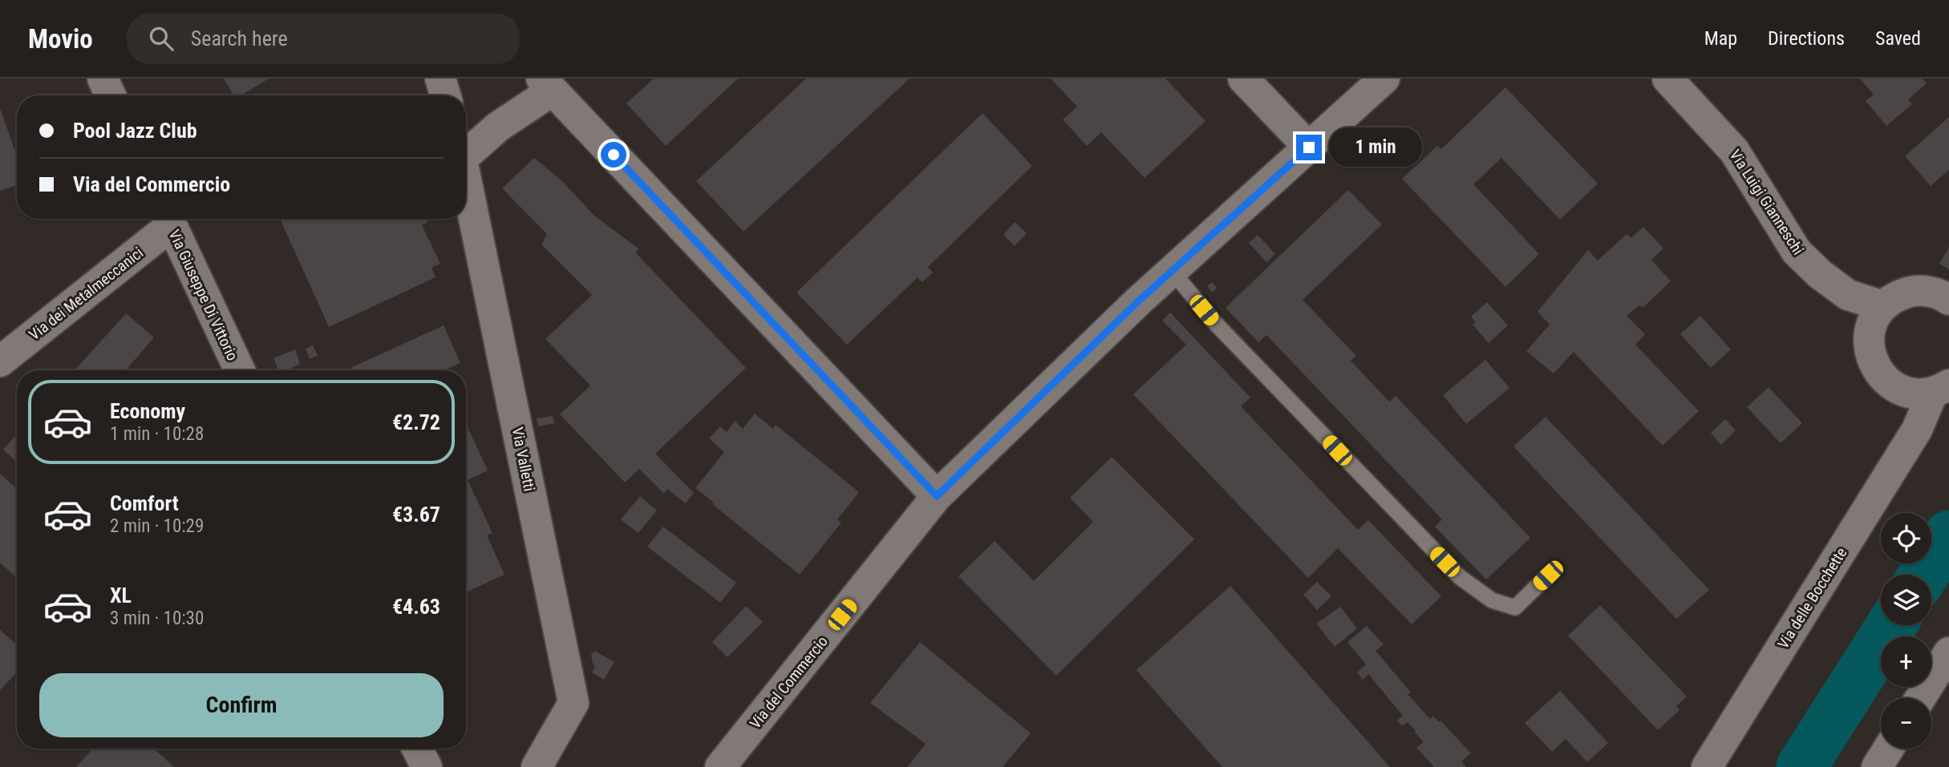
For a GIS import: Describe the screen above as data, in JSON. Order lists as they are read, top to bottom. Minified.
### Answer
{"streets":{"street":["Via Luigi Gianneschi","Via dei Metalmeccanici","Via Giuseppe Di Vittorio","Via Valletti","Via delle Bocchette","Via del Commercio"]},"crossings":[["Via dei Metalmeccanici","Via Giuseppe Di Vittorio"]],"page":{"header":"Movio","search":"Search here","nav":["Map","Directions","Saved"],"banner":["Pool Jazz Club","Via del Commercio"],"bubble":"1 min","list":[{"name":"Economy","note":"1 min · 10:28","value":"€2.72"},{"name":"Comfort","note":"2 min · 10:29","value":"€3.67"},{"name":"XL","note":"3 min · 10:30","value":"€4.63"}],"map_buttons":["+","−"],"buttons":"Confirm"}}
